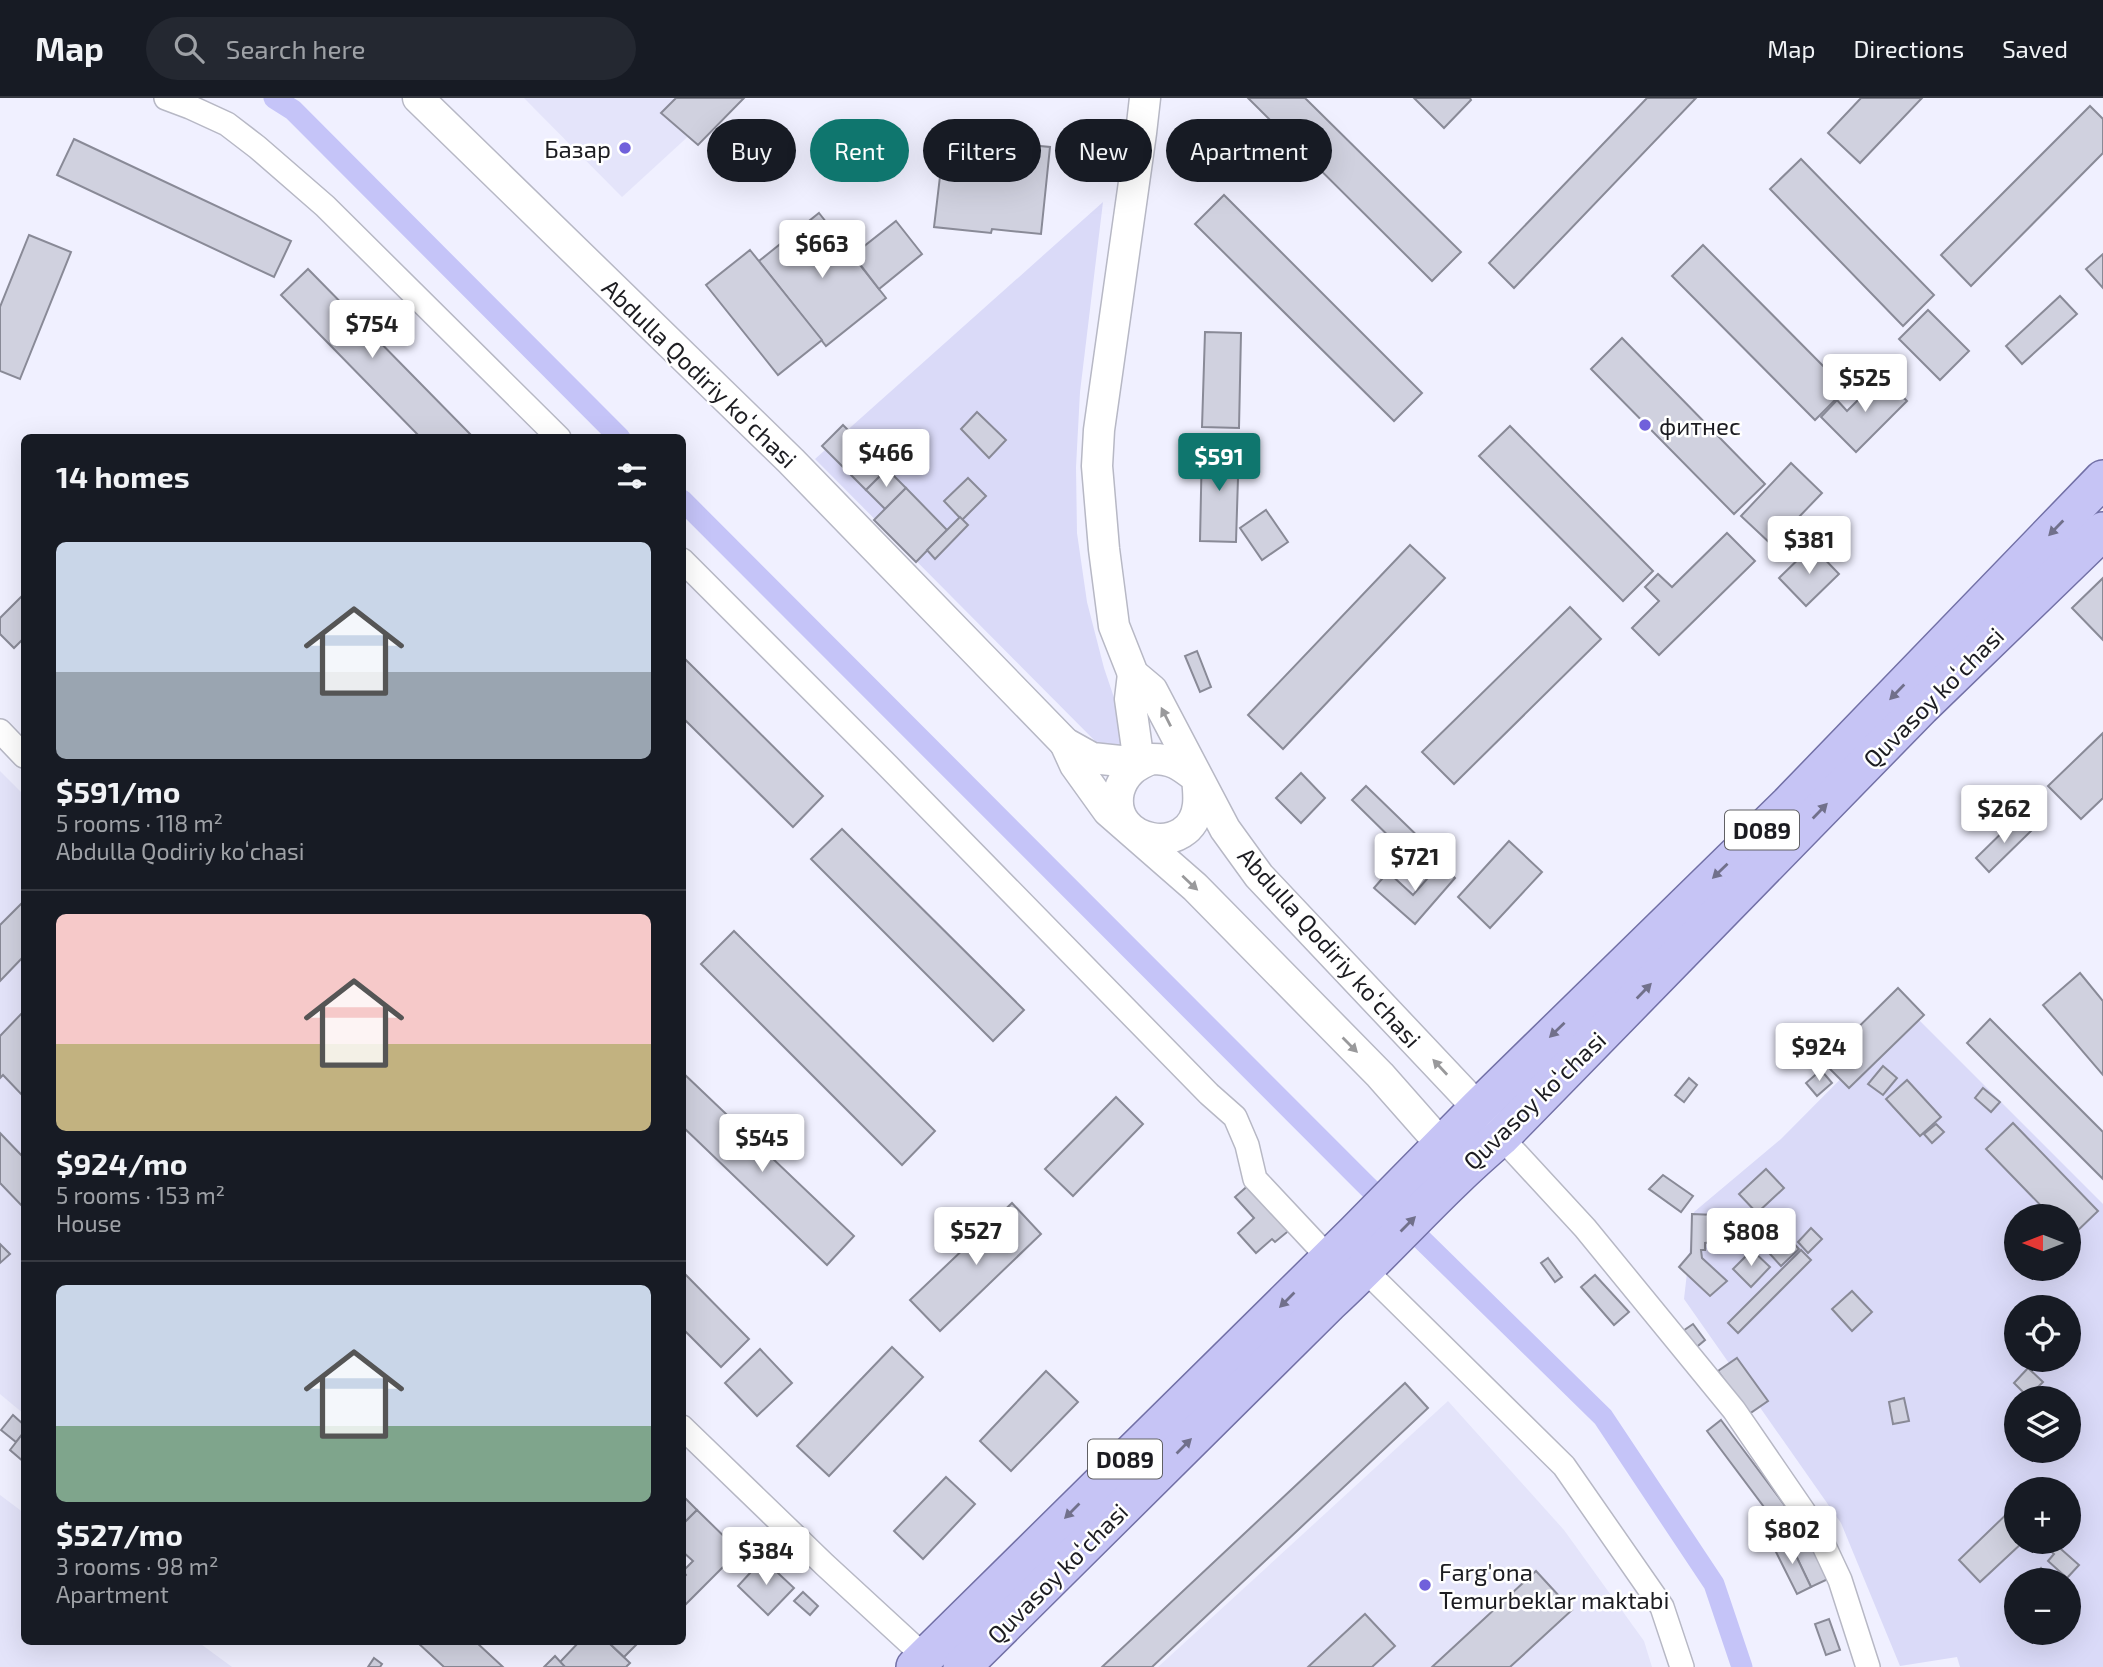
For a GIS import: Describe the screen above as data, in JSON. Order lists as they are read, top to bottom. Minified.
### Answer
{"streets":{"main road":["Quvasoy koʻchasi","D089"],"street":["Abdulla Qodiriy koʻchasi"]},"crossings":[["Abdulla Qodiriy koʻchasi","Quvasoy koʻchasi"]],"places":["Базар","фитнес","Farg'ona Temurbeklar maktabi"],"north":"left","page":{"header":"Map","search":"Search here","nav":["Map","Directions","Saved"],"chip":["Buy","Rent","Filters","New","Apartment"],"price":["$663","$754","$525","$466","$591","$381","$262","$721","$924","$545","$527","$808","$802","$384"],"heading":"14 homes","list":[{"name":"$591/mo","note":"5 rooms · 118 m² · Abdulla Qodiriy koʻchasi"},{"name":"$924/mo","note":"5 rooms · 153 m² · House"},{"name":"$527/mo","note":"3 rooms · 98 m² · Apartment"}],"map_buttons":["+","−"]}}
